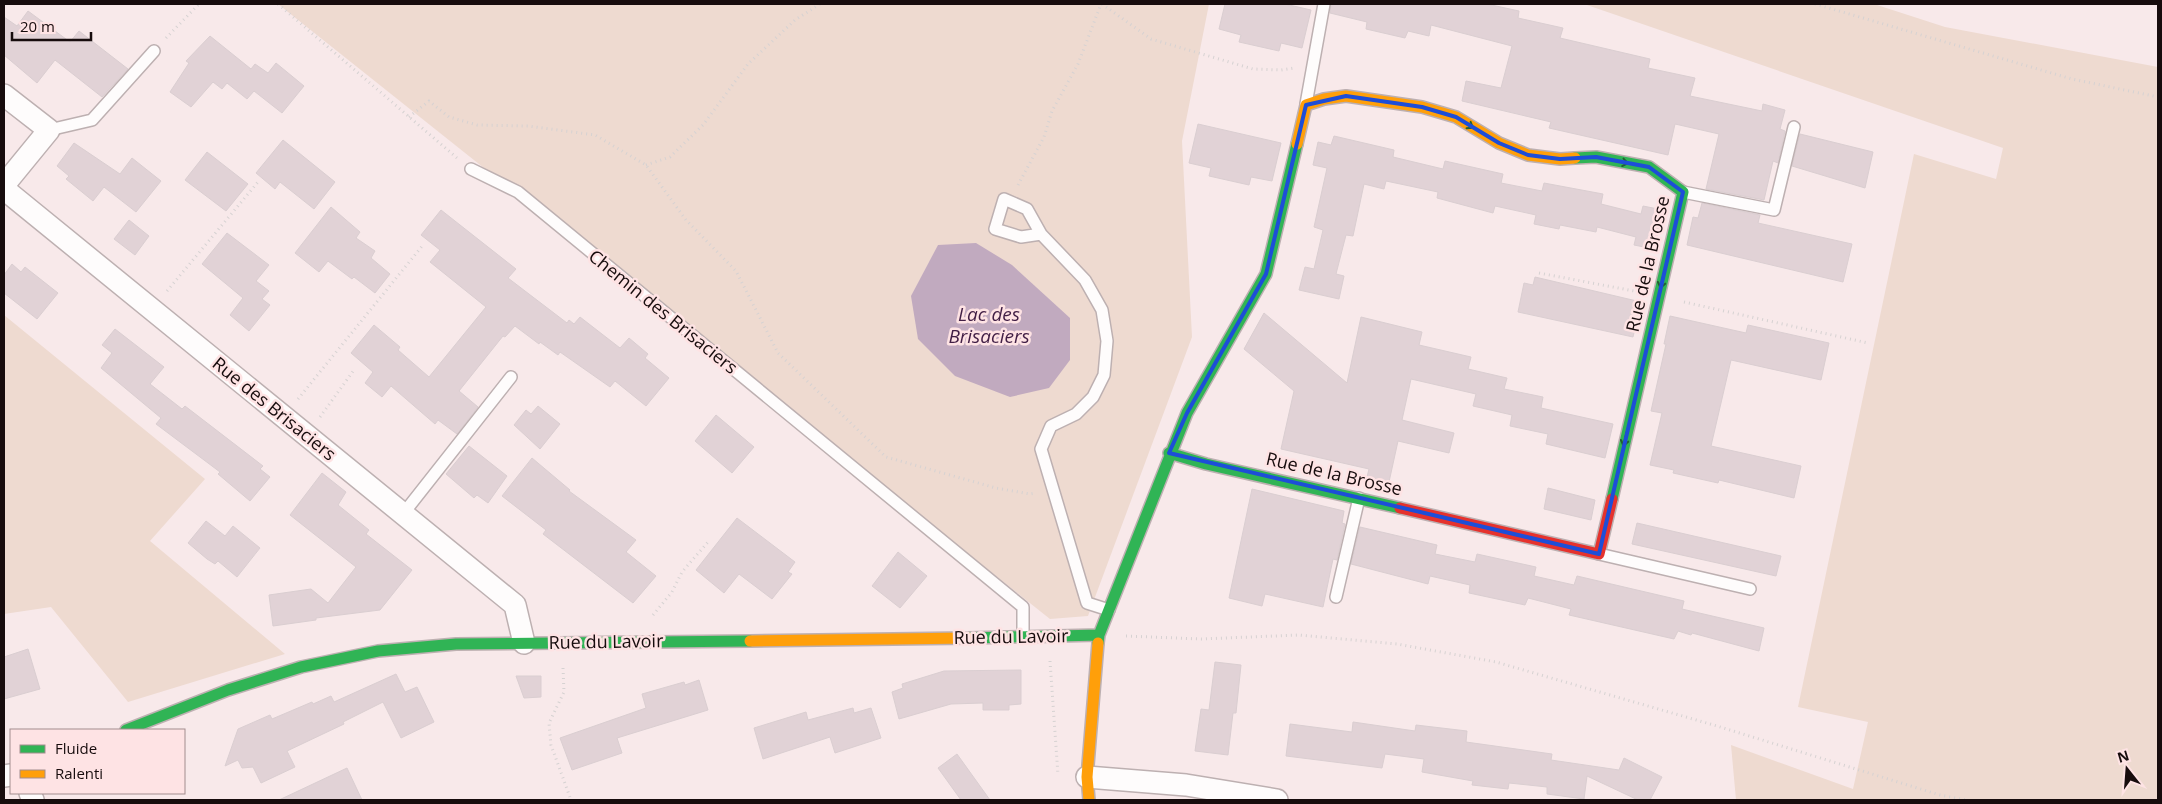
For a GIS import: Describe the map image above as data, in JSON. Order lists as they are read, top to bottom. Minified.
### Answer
{"streets":{"street":["Rue de la Brosse","Rue des Brisaciers","Rue du Lavoir"],"lane":["Chemin des Brisaciers"]},"crossings":[["Chemin des Brisaciers","Rue du Lavoir"],["Rue des Brisaciers","Rue du Lavoir"]],"water":["Lac des Brisaciers"],"legend":["Fluide","Ralenti"],"scale_bar":"20 m","north":"top"}
